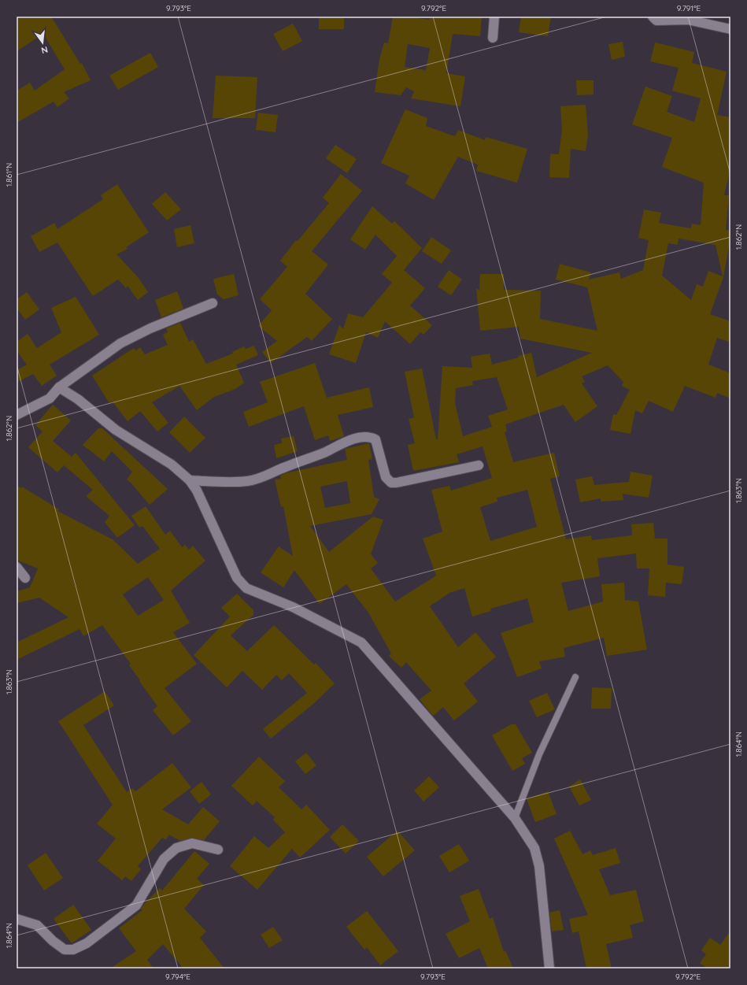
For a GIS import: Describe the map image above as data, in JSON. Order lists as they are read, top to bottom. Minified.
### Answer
{"north":"bottom","coordinates":["9.793°E","9.792°E","9.791°E","1.861°N","1.862°N","1.863°N","1.864°N","9.794°E"]}
